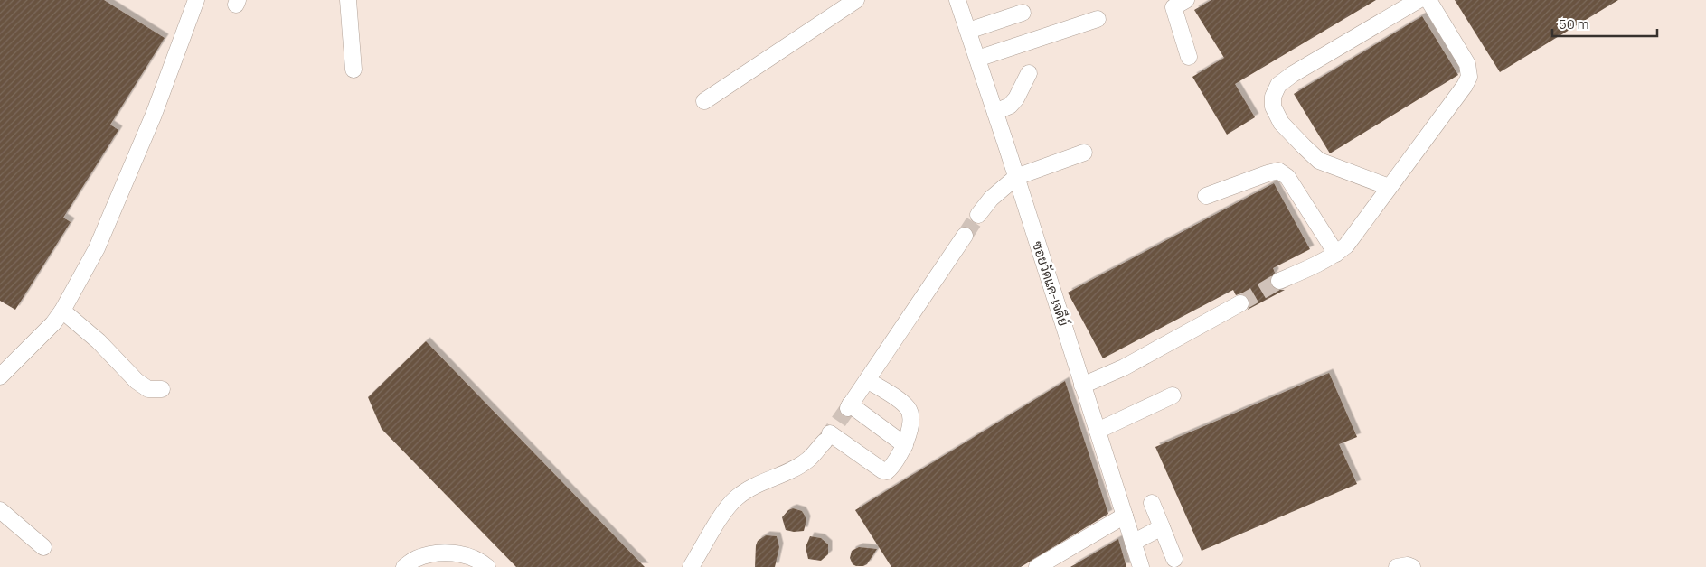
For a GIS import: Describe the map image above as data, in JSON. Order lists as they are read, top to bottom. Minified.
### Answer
{"streets":{"street":["ซอยวัดแค-เจดีย์"]},"scale_bar":"50 m"}
